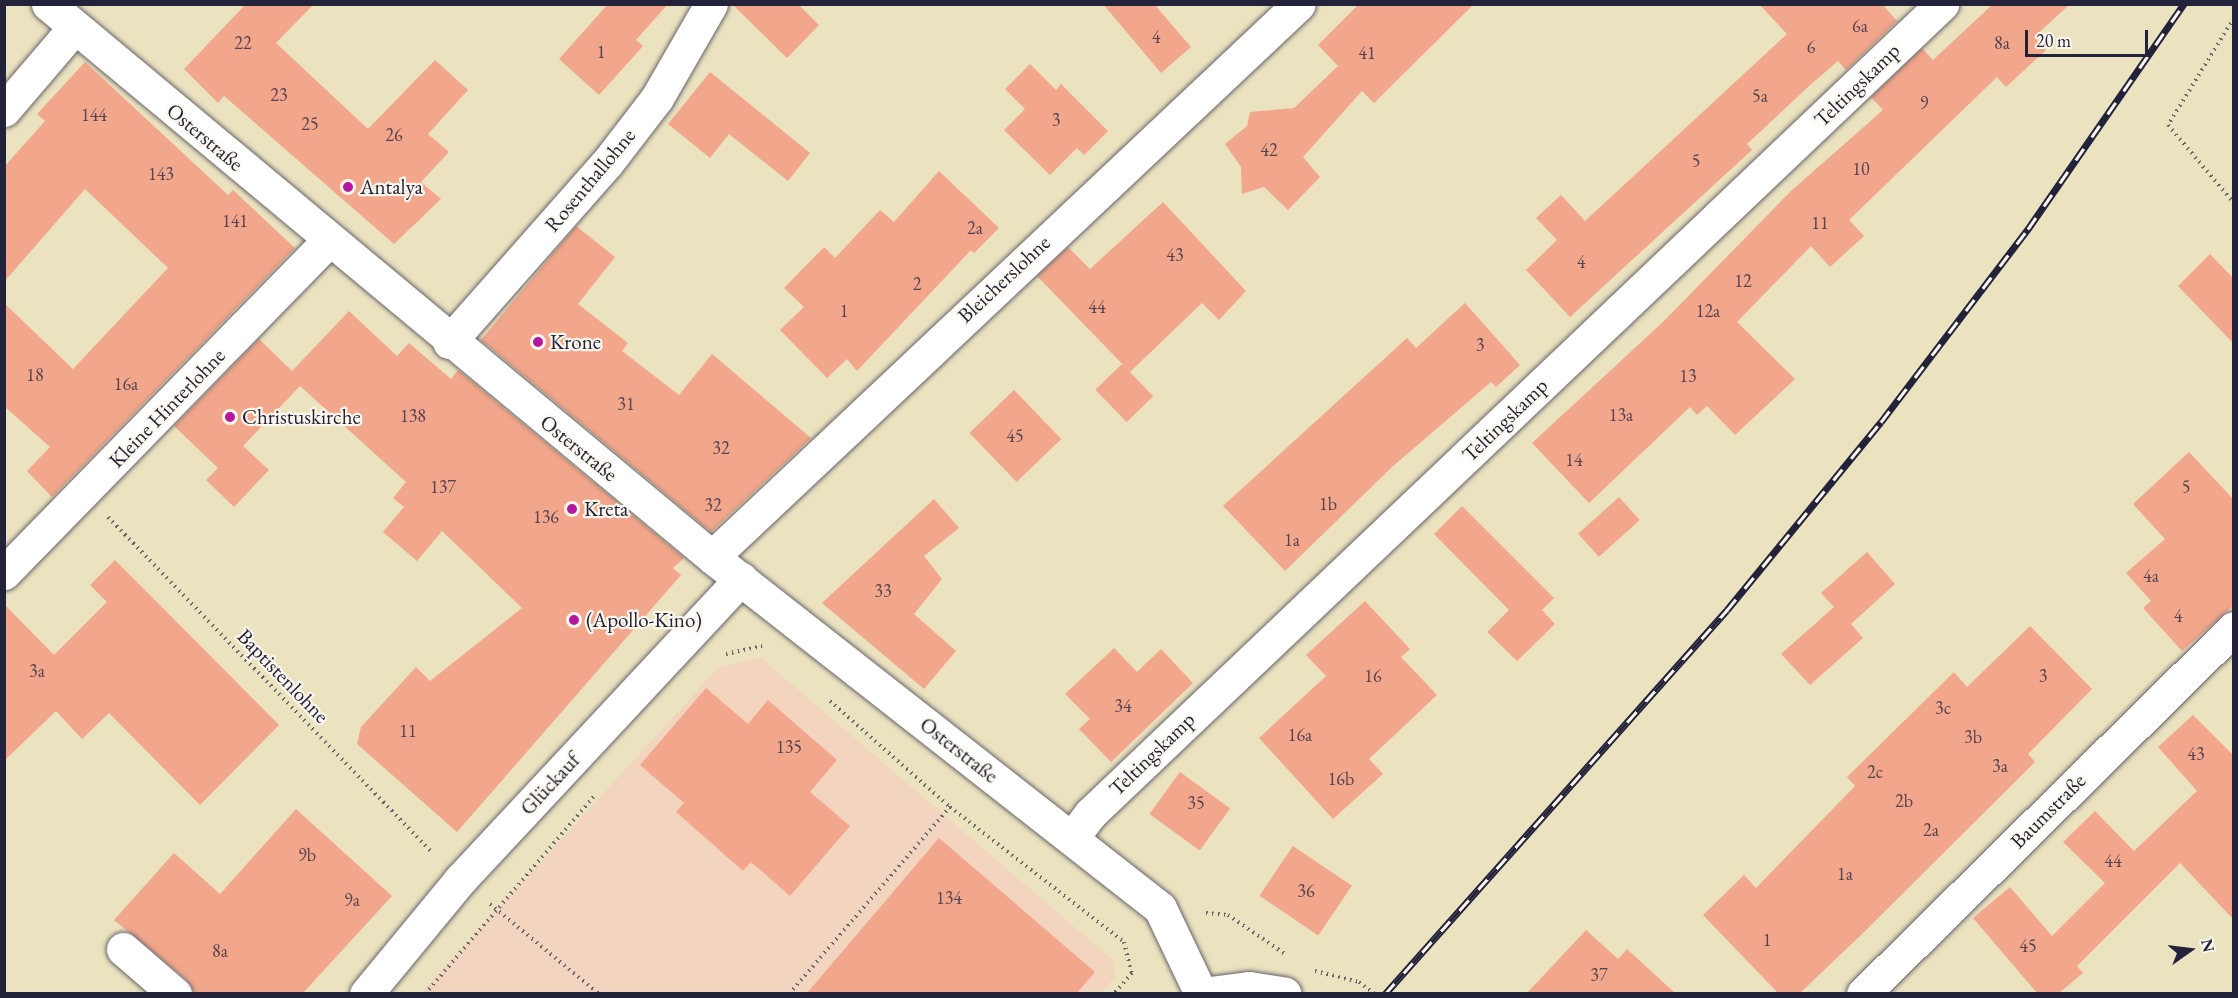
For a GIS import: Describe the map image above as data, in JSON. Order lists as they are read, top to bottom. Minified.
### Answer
{"streets":{"street":["Teltingskamp","Osterstraße","Rosenthallohne","Bleicherslohne","Kleine Hinterlohne","Glückauf","Baumstraße"],"path":["Baptistenlohne"]},"crossings":[["Teltingskamp","Osterstraße"],["Osterstraße","Rosenthallohne"],["Osterstraße","Bleicherslohne"],["Osterstraße","Kleine Hinterlohne"],["Osterstraße","Glückauf"],["Kleine Hinterlohne","Baptistenlohne"],["Baptistenlohne","Glückauf"]],"places":["Antalya","Krone","Christuskirche","Kreta","(Apollo-Kino)"],"house_numbers":["6a","4","22","8a","6","1","41","23","5a","9","144","3","25","26","42","5","10","143","141","11","2a","43","4","12","2","44","1","12a","3","18","13","16a","31","13a","138","45","32","14","137","5","1b","32","136","1a","4a","33","4","3a","16","3","34","3c","11","16a","3b","135","43","3a","2c","16b","2b","35","2a","9b","44","1a","36","134","9a","1","45","8a","37"],"scale_bar":"20 m","north":"right"}
